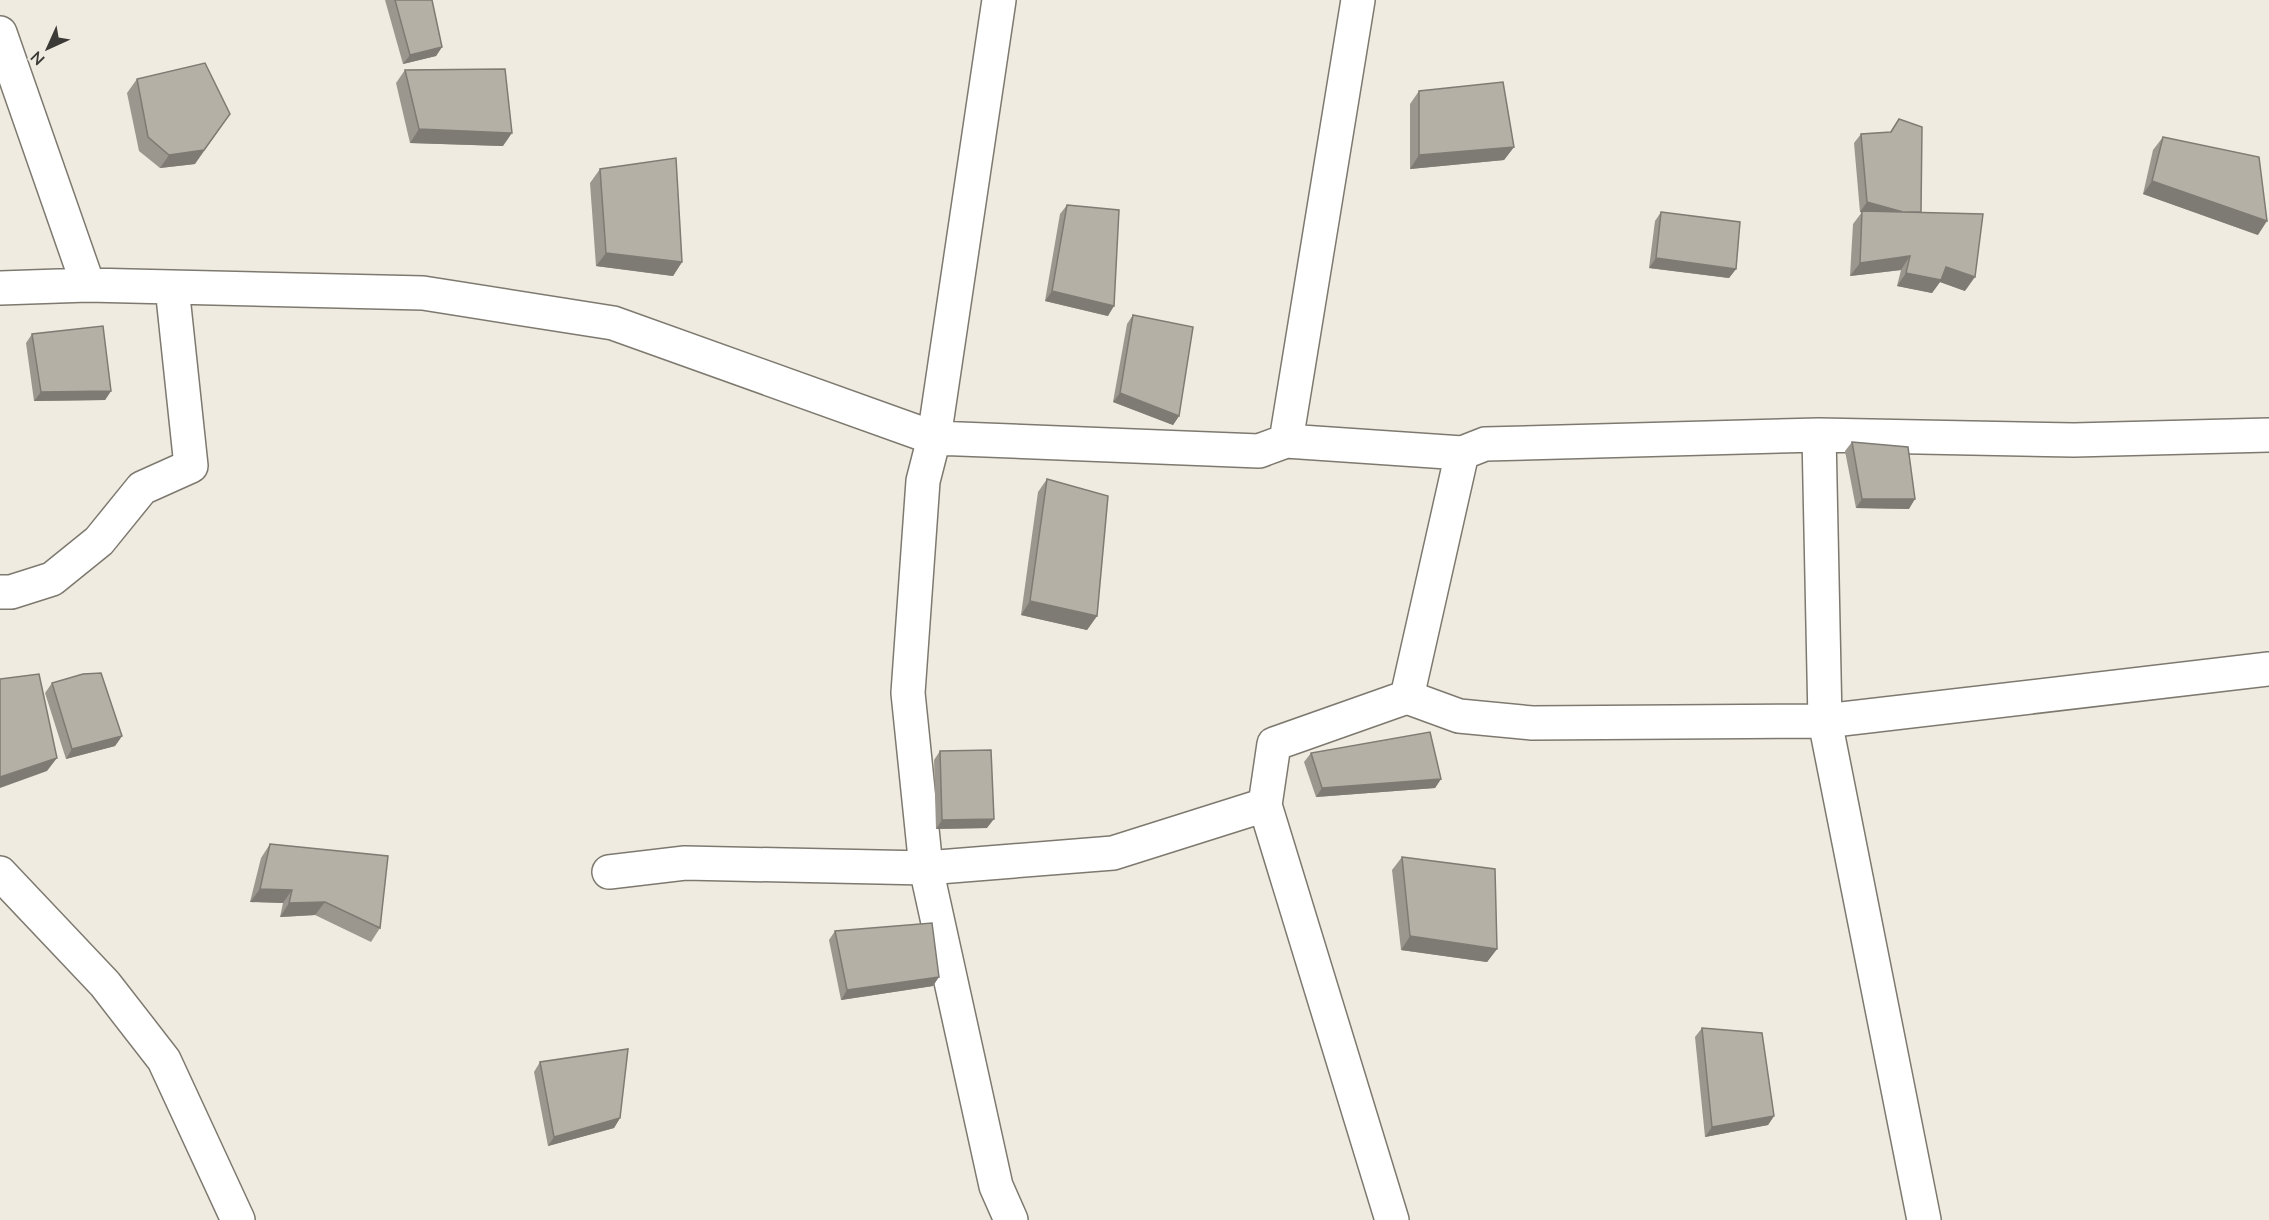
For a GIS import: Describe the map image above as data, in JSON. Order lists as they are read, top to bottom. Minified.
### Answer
{"north":"bottom left"}
